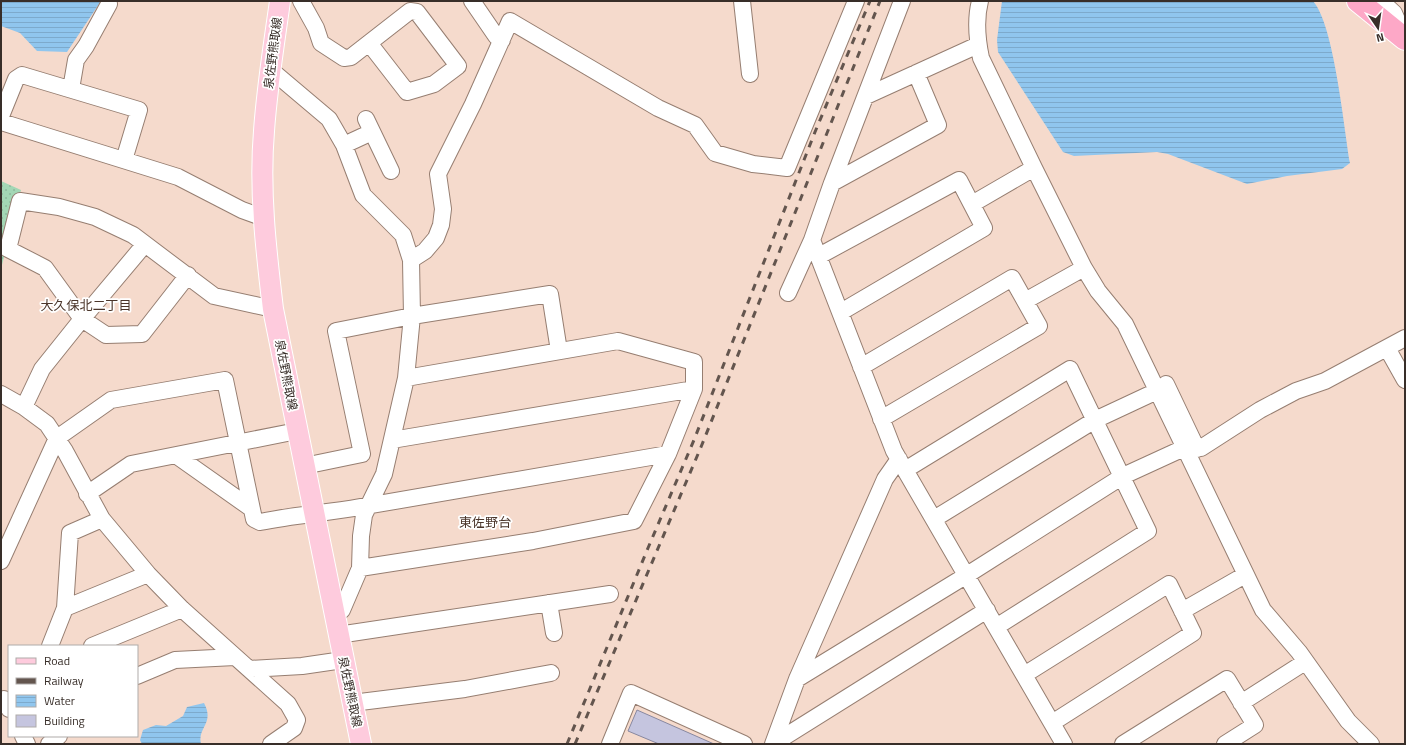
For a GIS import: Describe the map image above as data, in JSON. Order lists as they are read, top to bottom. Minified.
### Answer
{"streets":{"main road":["泉佐野熊取線"]},"districts":["大久保北二丁目","東佐野台"],"legend":["Road","Railway","Water","Building"],"north":"bottom"}
